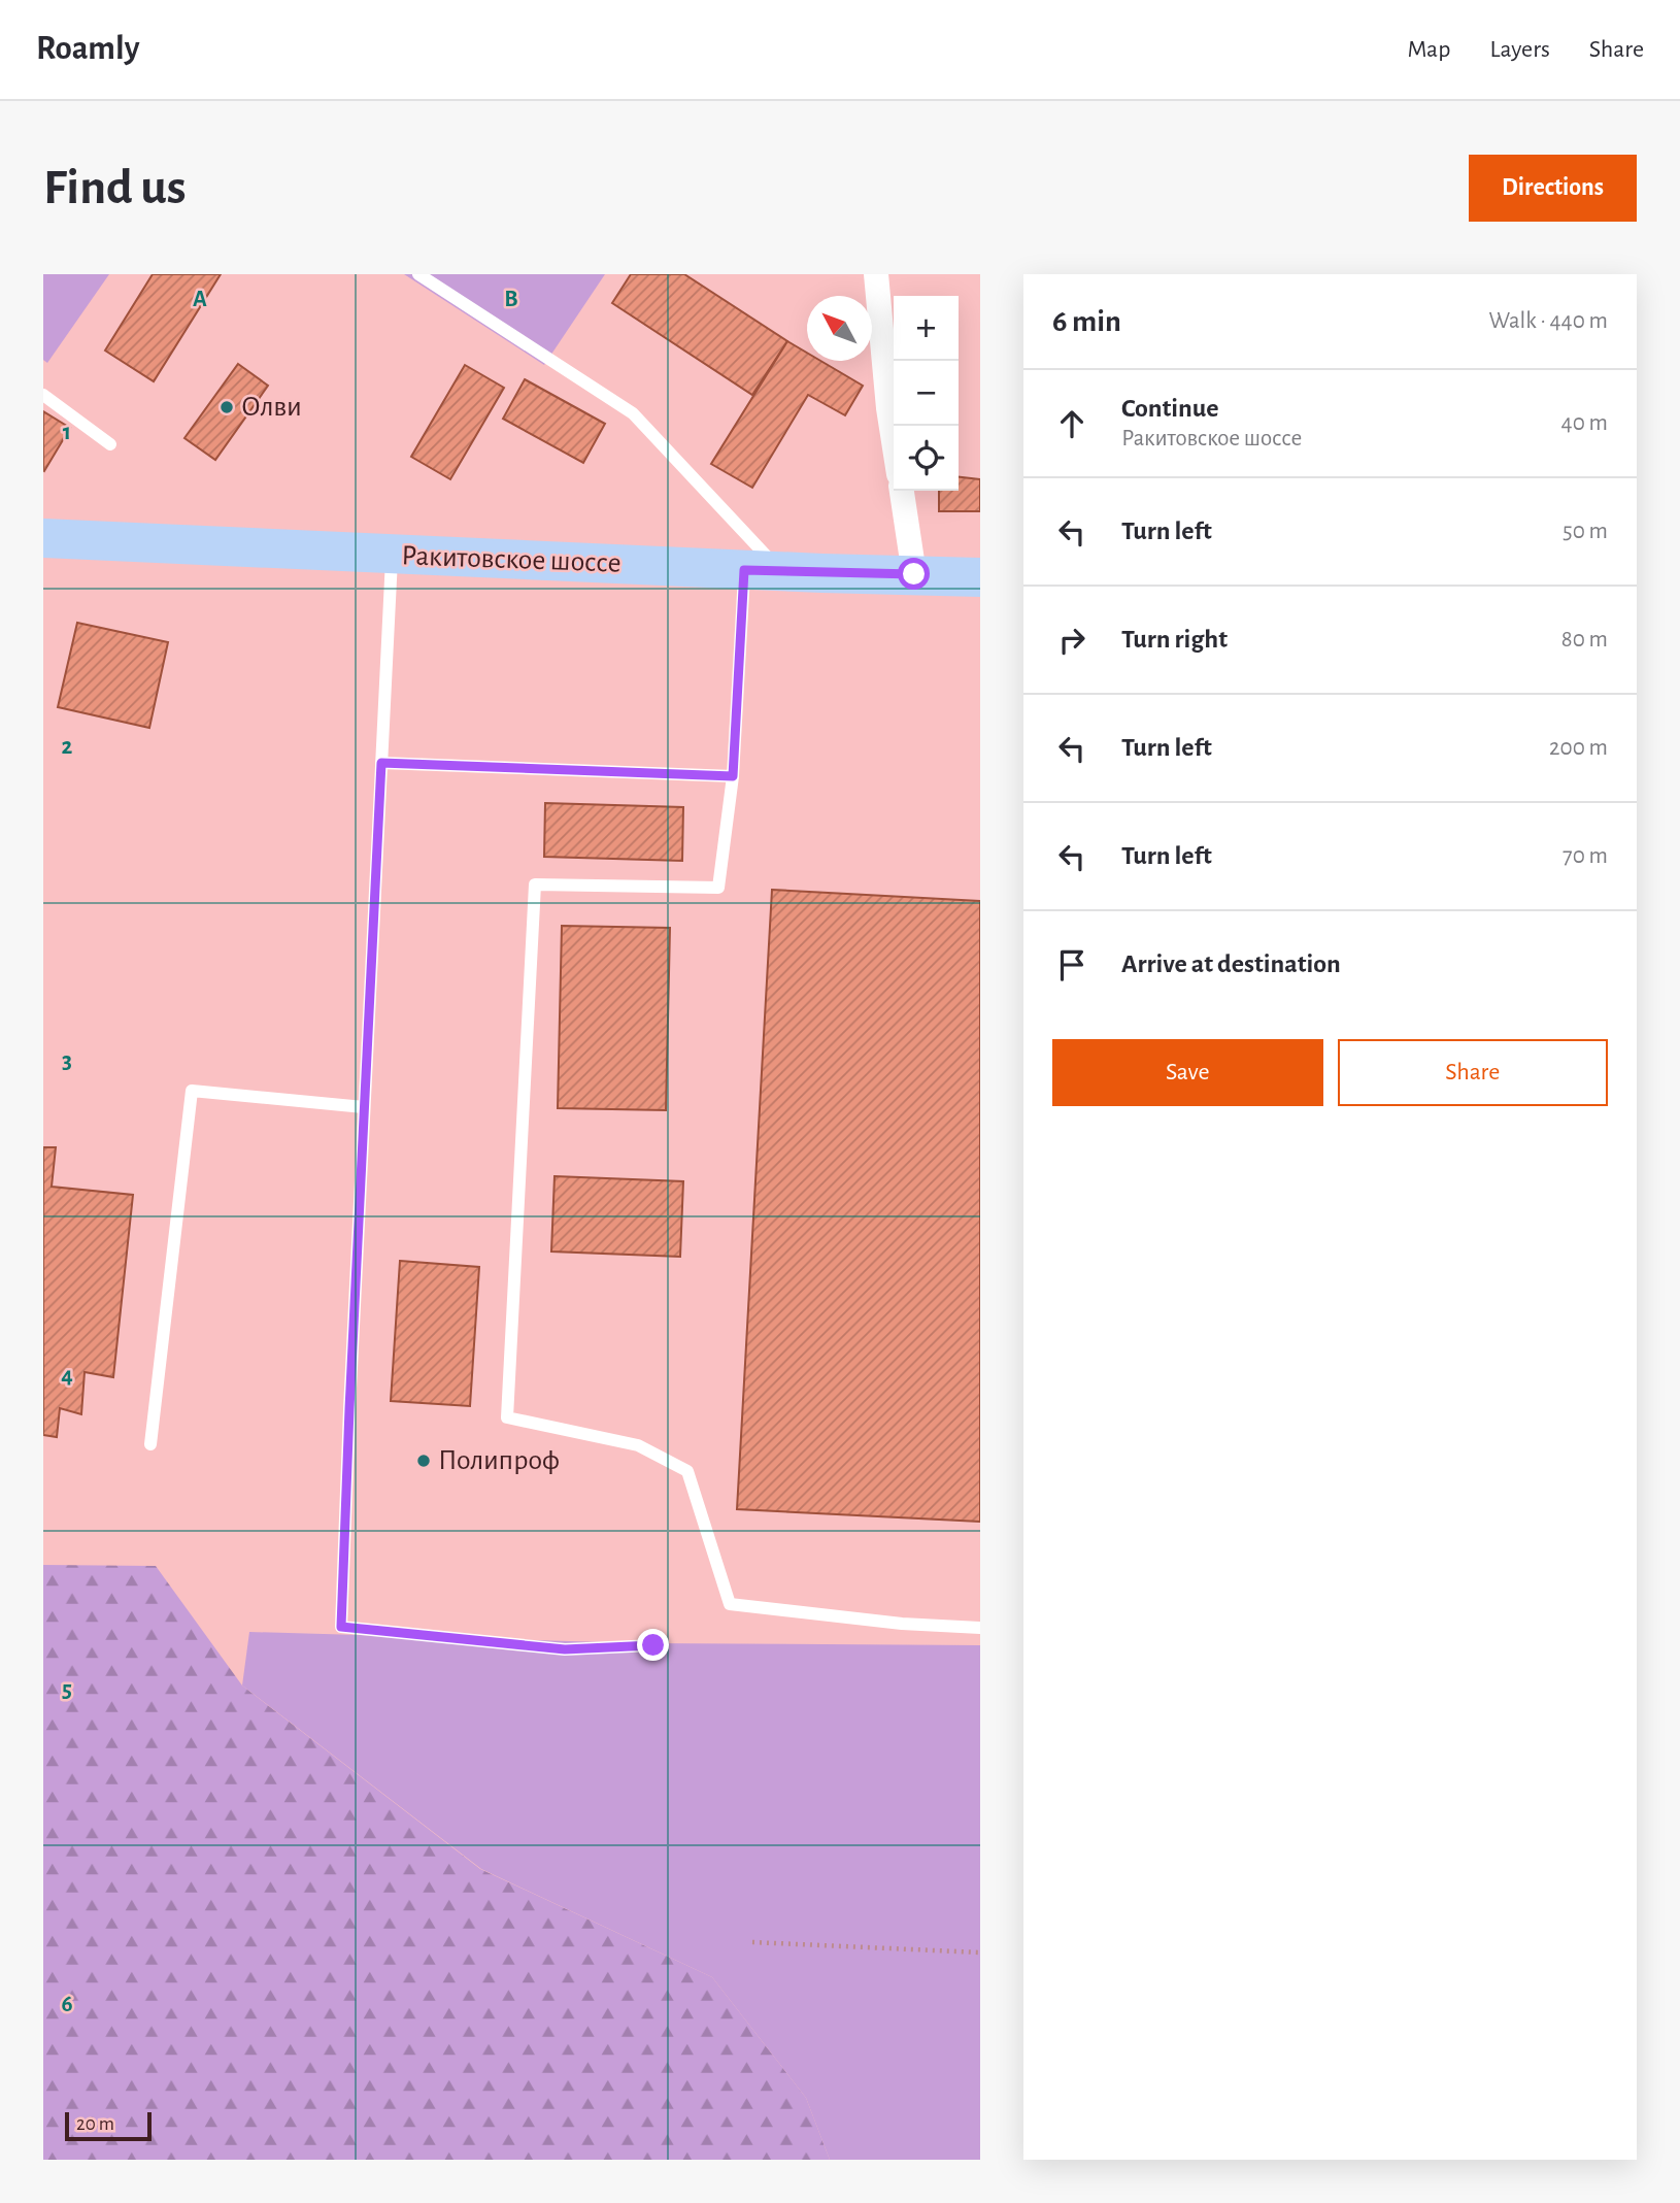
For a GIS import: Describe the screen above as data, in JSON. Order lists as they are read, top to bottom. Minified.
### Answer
{"streets":{"main road":["Ракитовское шоссе"]},"places":["Олви","Полипроф"],"scale_bar":"20 m","north":"top left","page":{"header":"Roamly","nav":["Map","Layers","Share"],"buttons":["Directions",["Save","Share"]],"title":"Find us","heading":["6 min","Walk · 440 m"],"map_buttons":["+","−"],"list":[["Continue","Ракитовское шоссе","40 m"],["Turn left","50 m"],["Turn right","80 m"],["Turn left","200 m"],["Turn left","70 m"],"Arrive at destination"],"scale":"20 m"},"grid":{"columns":["A","B"],"rows":["1","2","3","4","5","6"]}}
